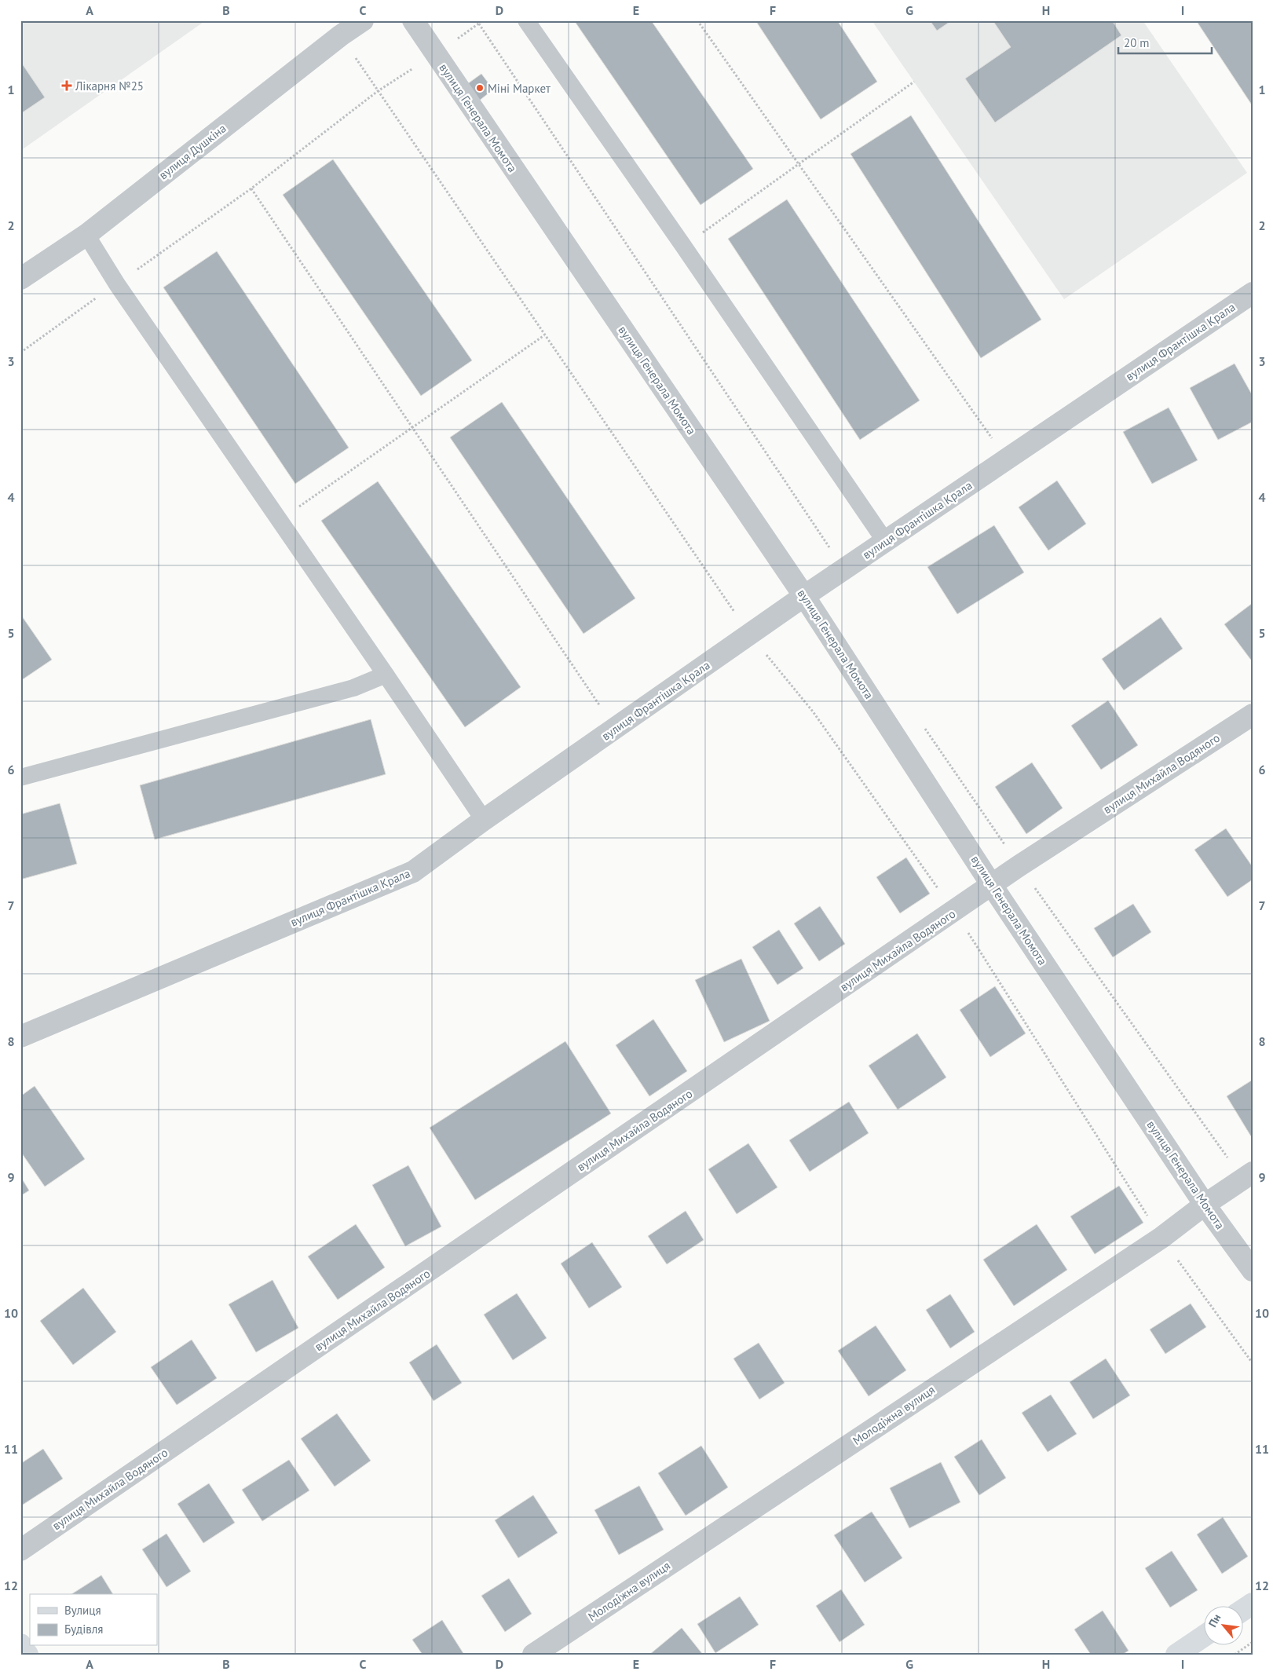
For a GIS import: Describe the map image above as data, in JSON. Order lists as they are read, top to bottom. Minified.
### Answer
{"streets":{"street":["вулиця Генерала Момота","вулиця Душкіна","вулиця Франтішка Крала","вулиця Михайла Водяного","Молодіжна вулиця"]},"crossings":[["вулиця Генерала Момота","вулиця Франтішка Крала"],["вулиця Генерала Момота","вулиця Михайла Водяного"],["вулиця Генерала Момота","Молодіжна вулиця"]],"places":{"health":["Лікарня №25"],"other":["Міні Маркет"]},"legend":["Вулиця","Будівля"],"scale_bar":"20 m","north":"top left","grid":{"columns":["A","B","C","D","E","F","G","H","I"],"rows":["1","2","3","4","5","6","7","8","9","10","11","12"]}}
